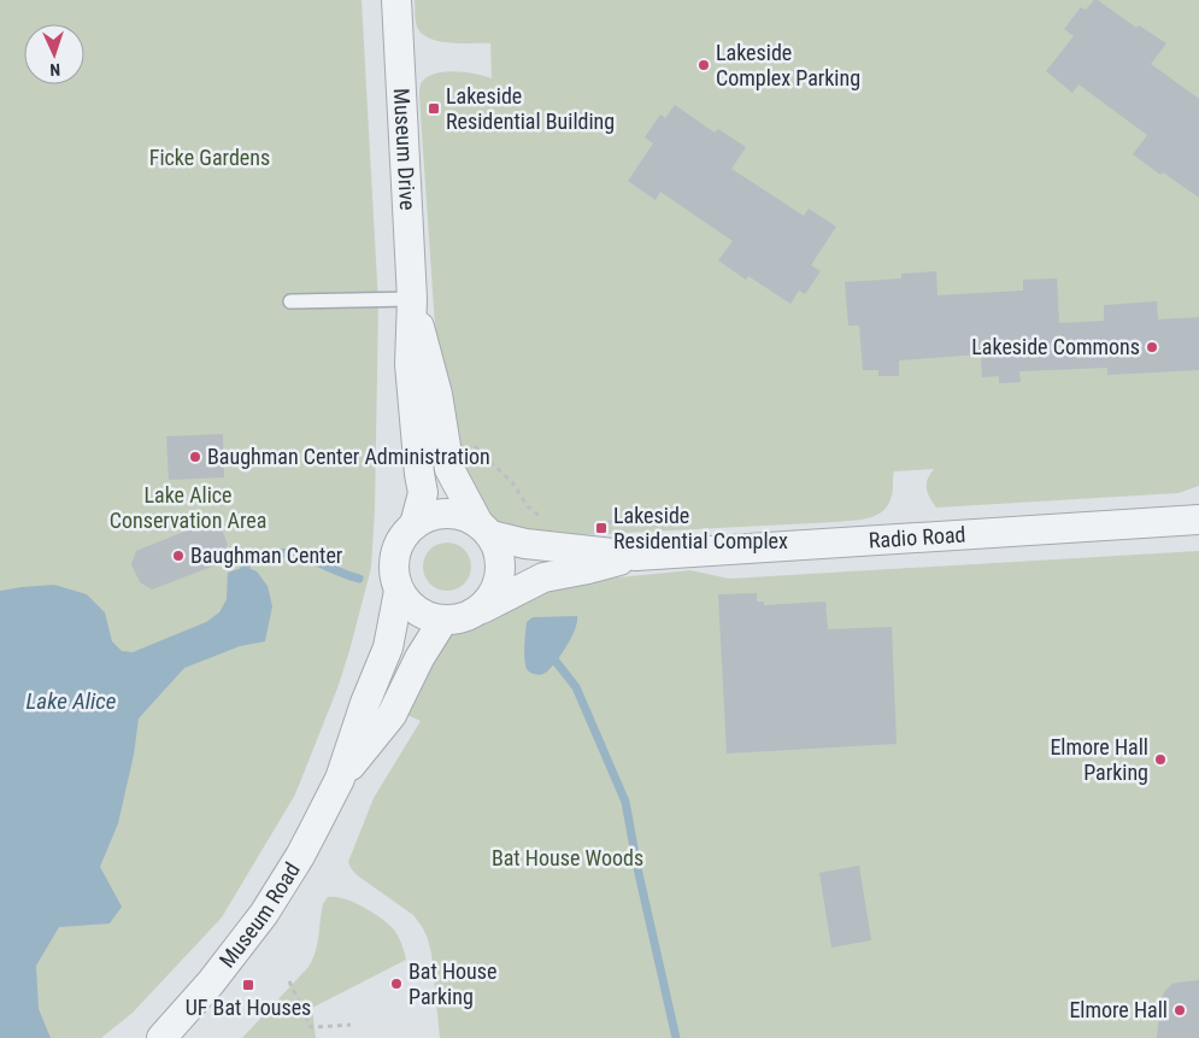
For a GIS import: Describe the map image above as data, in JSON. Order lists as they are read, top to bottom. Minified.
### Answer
{"streets":{"street":["Museum Drive","Radio Road","Museum Road"]},"crossings":[["Museum Drive","Radio Road"],["Museum Drive","Museum Road"],["Radio Road","Museum Road"]],"water":["Lake Alice"],"parks":["Ficke Gardens","Lake Alice Conservation Area","Bat House Woods"],"places":{"other":["Lakeside Complex Parking","Lakeside Commons","Baughman Center Administration","Baughman Center","Elmore Hall Parking","Bat House Parking","Elmore Hall"],"transit":["Lakeside Residential Building","Lakeside Residential Complex","UF Bat Houses"]},"north":"bottom"}
